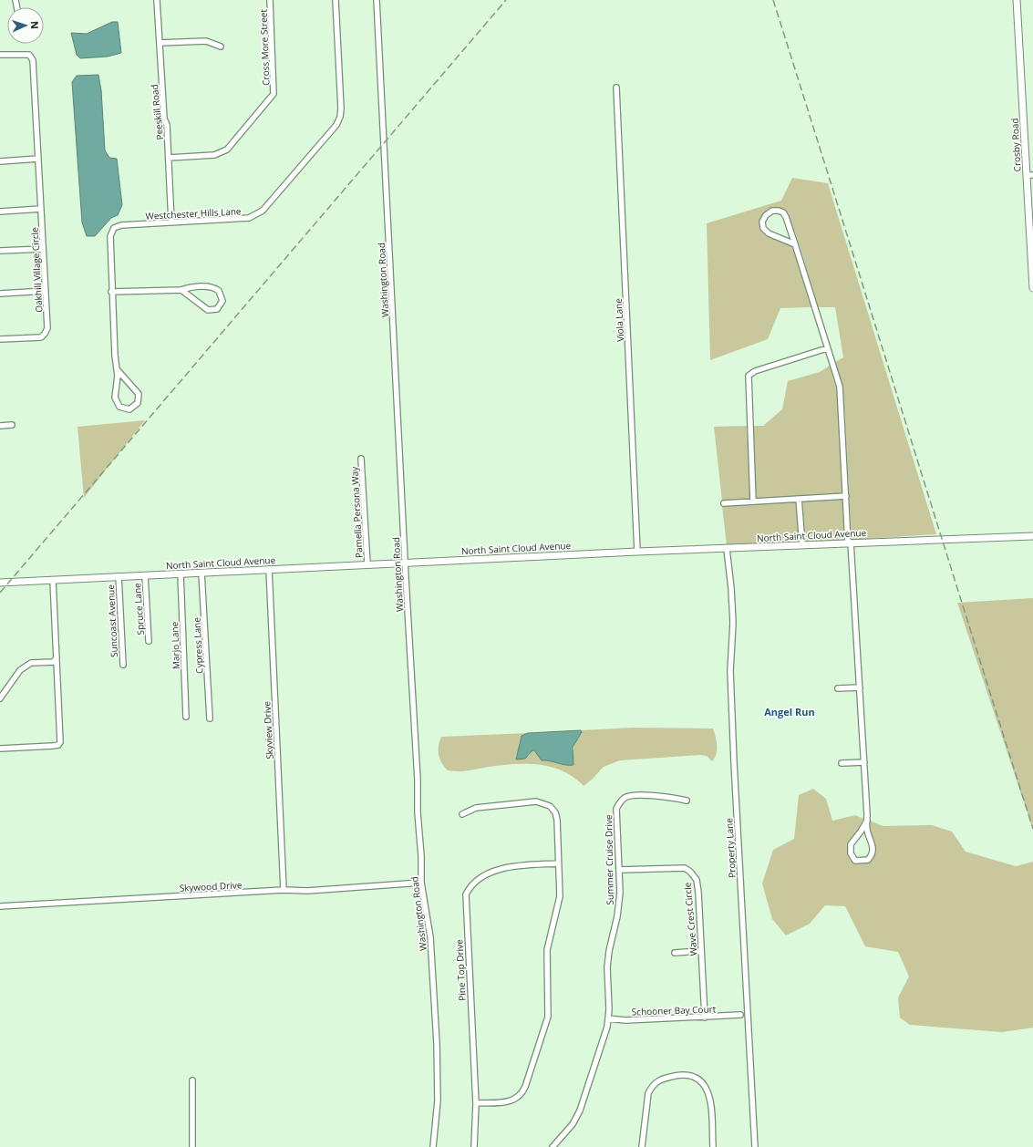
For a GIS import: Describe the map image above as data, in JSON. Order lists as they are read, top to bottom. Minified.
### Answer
{"streets":{"street":["Cross More Street","Peeskill Road","Crosby Road","Westchester Hills Lane","Oakhill Village Circle","Washington Road","Viola Lane","Pamella Persona Way","North Saint Cloud Avenue","Spruce Lane","Suncoast Avenue","Marjo Lane","Cypress Lane","Skyview Drive","Property Lane","Summer Cruise Drive","Skywood Drive","Wave Crest Circle","Pine Top Drive","Schooner Bay Court"]},"crossings":[["Cross More Street","Peeskill Road"],["Peeskill Road","Westchester Hills Lane"],["Washington Road","North Saint Cloud Avenue"],["Washington Road","Skywood Drive"],["Viola Lane","North Saint Cloud Avenue"],["Pamella Persona Way","North Saint Cloud Avenue"],["North Saint Cloud Avenue","Spruce Lane"],["North Saint Cloud Avenue","Suncoast Avenue"],["North Saint Cloud Avenue","Marjo Lane"],["North Saint Cloud Avenue","Cypress Lane"],["North Saint Cloud Avenue","Skyview Drive"],["North Saint Cloud Avenue","Property Lane"],["Skyview Drive","Skywood Drive"],["Summer Cruise Drive","Wave Crest Circle"],["Summer Cruise Drive","Schooner Bay Court"],["Wave Crest Circle","Schooner Bay Court"]],"districts":["Angel Run"],"north":"right"}
